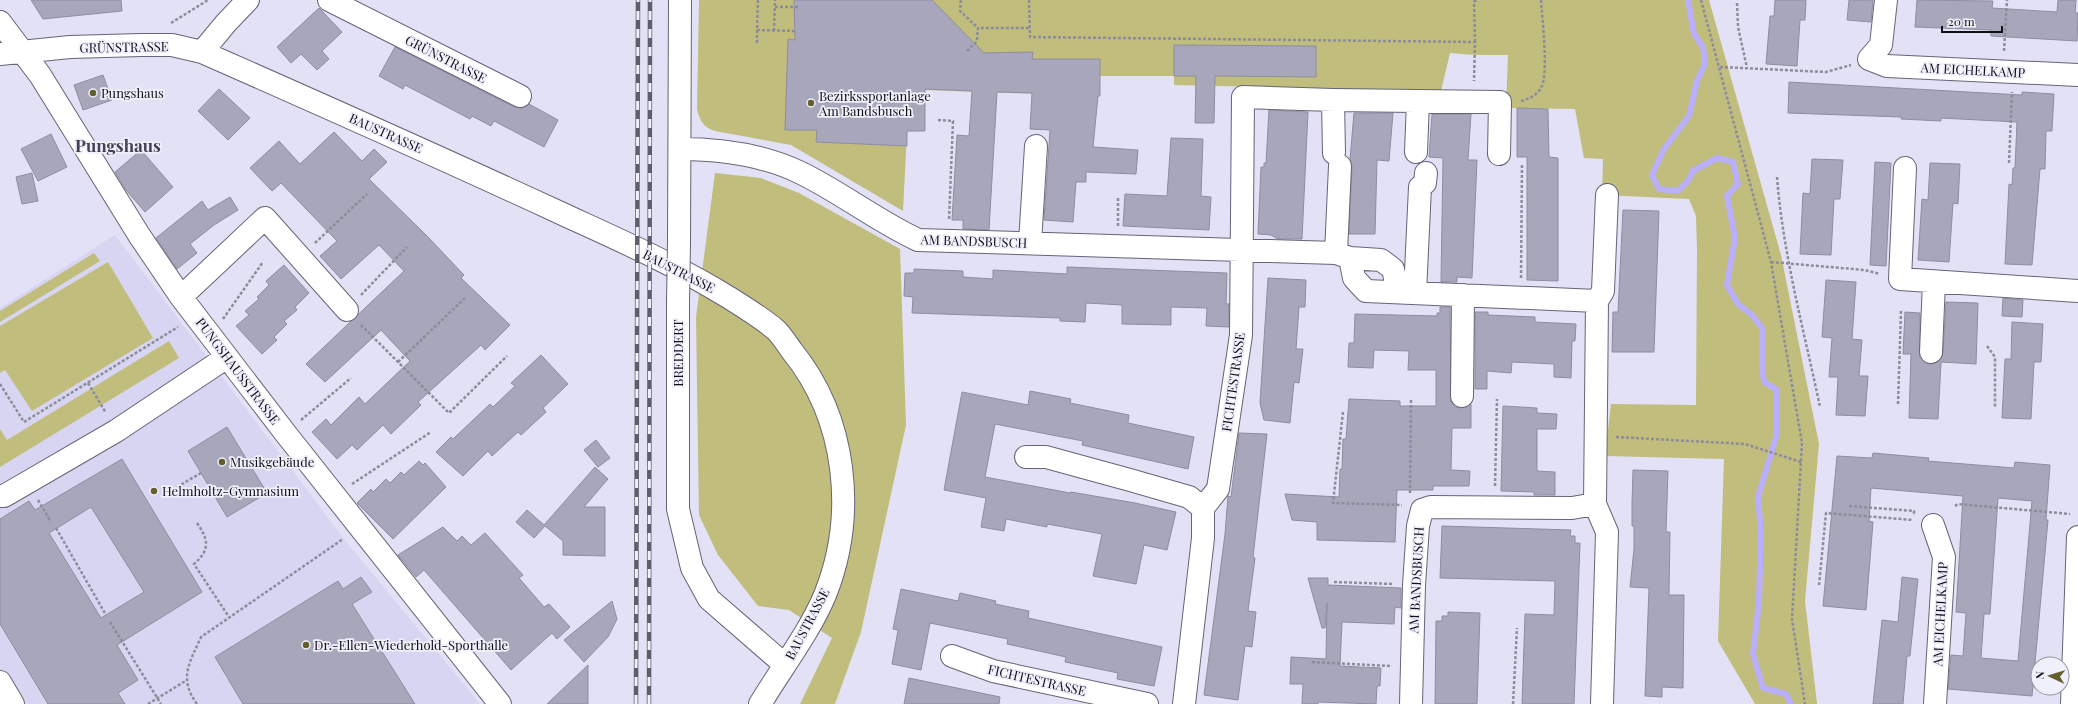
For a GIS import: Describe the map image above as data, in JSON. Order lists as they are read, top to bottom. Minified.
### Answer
{"streets":{"street":["GRÜNSTRASSE","AM EICHELKAMP","BAUSTRASSE","AM BANDSBUSCH","BREDDERT","PUNGSHAUSSTRASSE","FICHTESTRASSE"]},"crossings":[["GRÜNSTRASSE","BAUSTRASSE"],["GRÜNSTRASSE","PUNGSHAUSSTRASSE"],["BAUSTRASSE","BREDDERT"],["AM BANDSBUSCH","BREDDERT"],["AM BANDSBUSCH","FICHTESTRASSE"]],"districts":["Pungshaus"],"places":["Pungshaus","Bezirkssportanlage Am Bandsbusch","Musikgebäude","Helmholtz-Gymnasium","Dr.-Ellen-Wiederhold-Sporthalle"],"scale_bar":"20 m","north":"left"}
